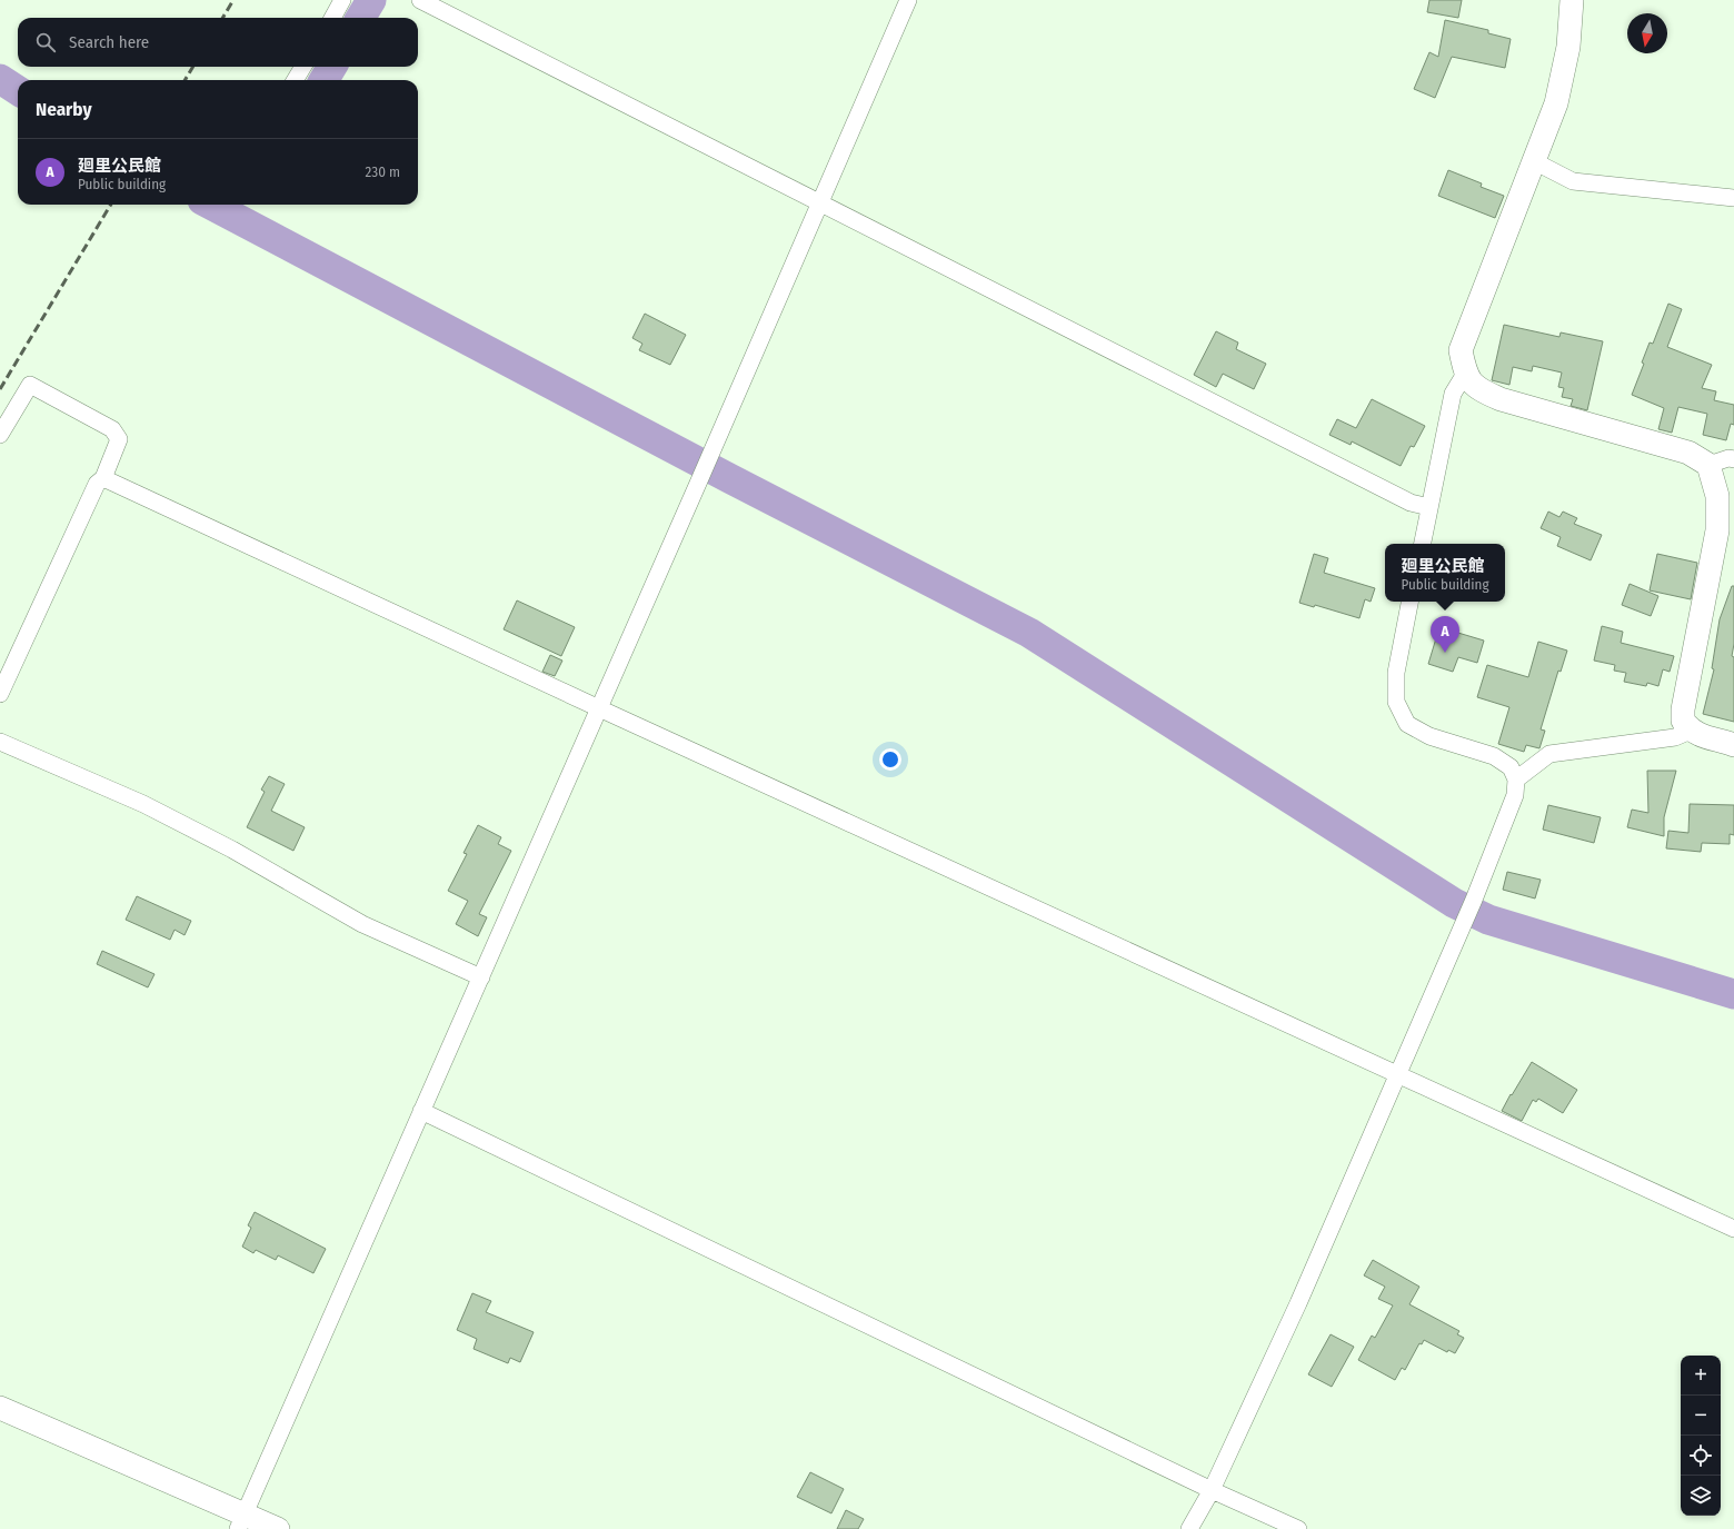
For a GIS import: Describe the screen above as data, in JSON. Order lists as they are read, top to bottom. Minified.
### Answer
{"north":"bottom","page":{"search":"Search here","heading":"Nearby","list":[{"mark":"A","name":"廻里公民館","note":"Public building","value":"230 m"}],"popup":["廻里公民館","Public building"],"pins":"A","map_buttons":["+","−"]}}
